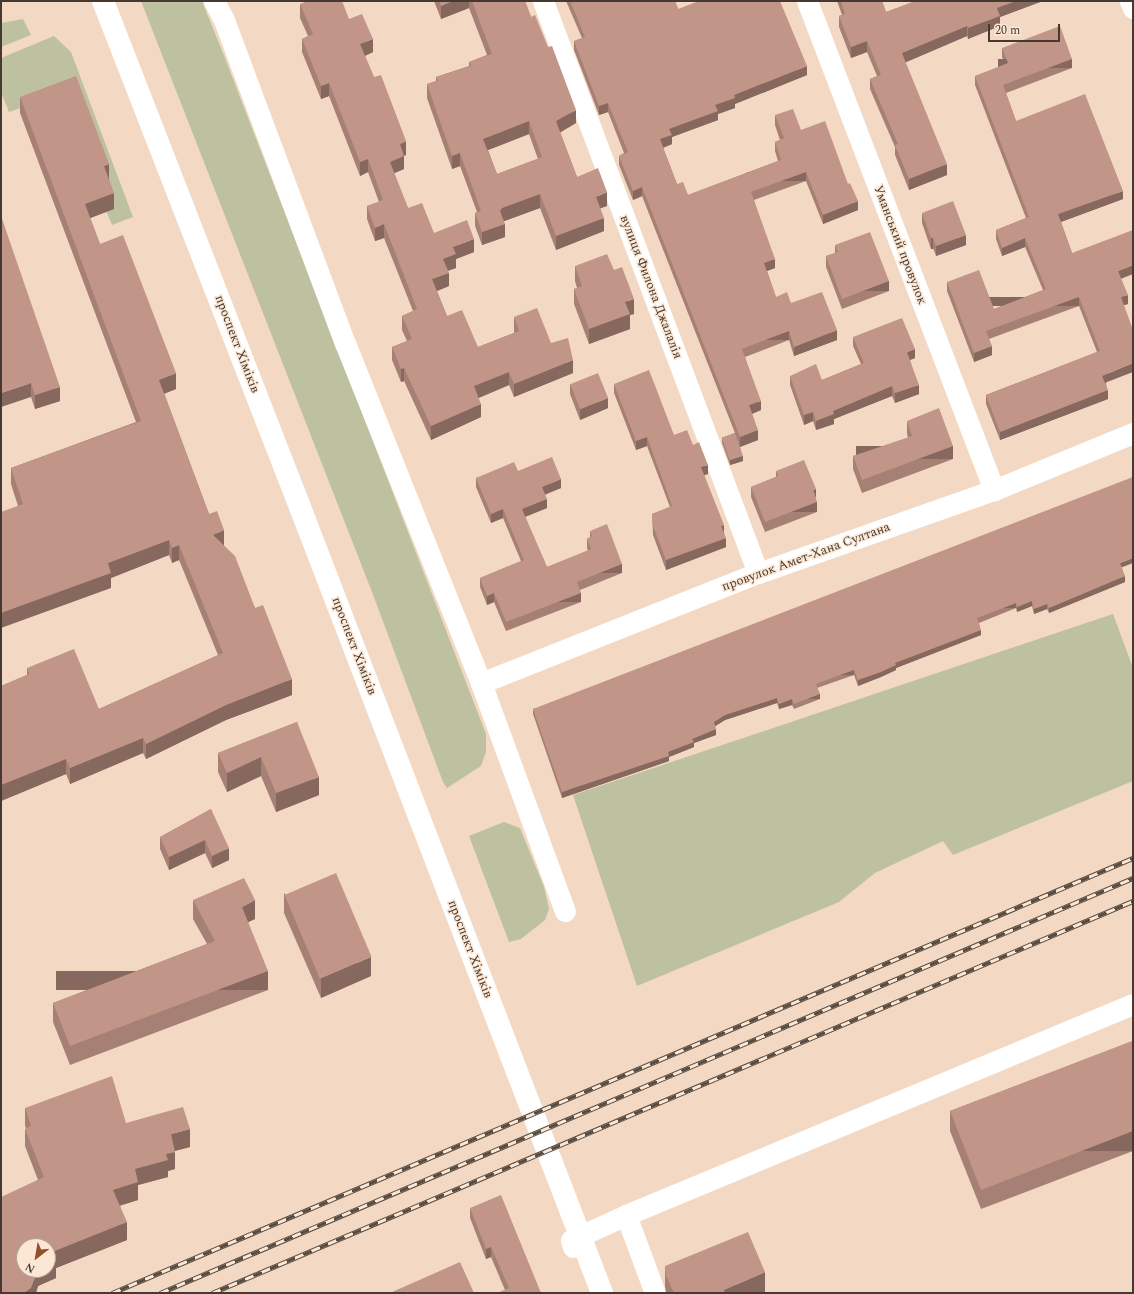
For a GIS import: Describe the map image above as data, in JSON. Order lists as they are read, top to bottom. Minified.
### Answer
{"streets":{"main road":["проспект Хіміків"],"street":["Уманський провулок","вулиця Филона Джалалія","провулок Амет-Хана Султана"]},"crossings":[["Уманський провулок","провулок Амет-Хана Султана"],["вулиця Филона Джалалія","провулок Амет-Хана Султана"]],"scale_bar":"20 m","north":"bottom left"}
